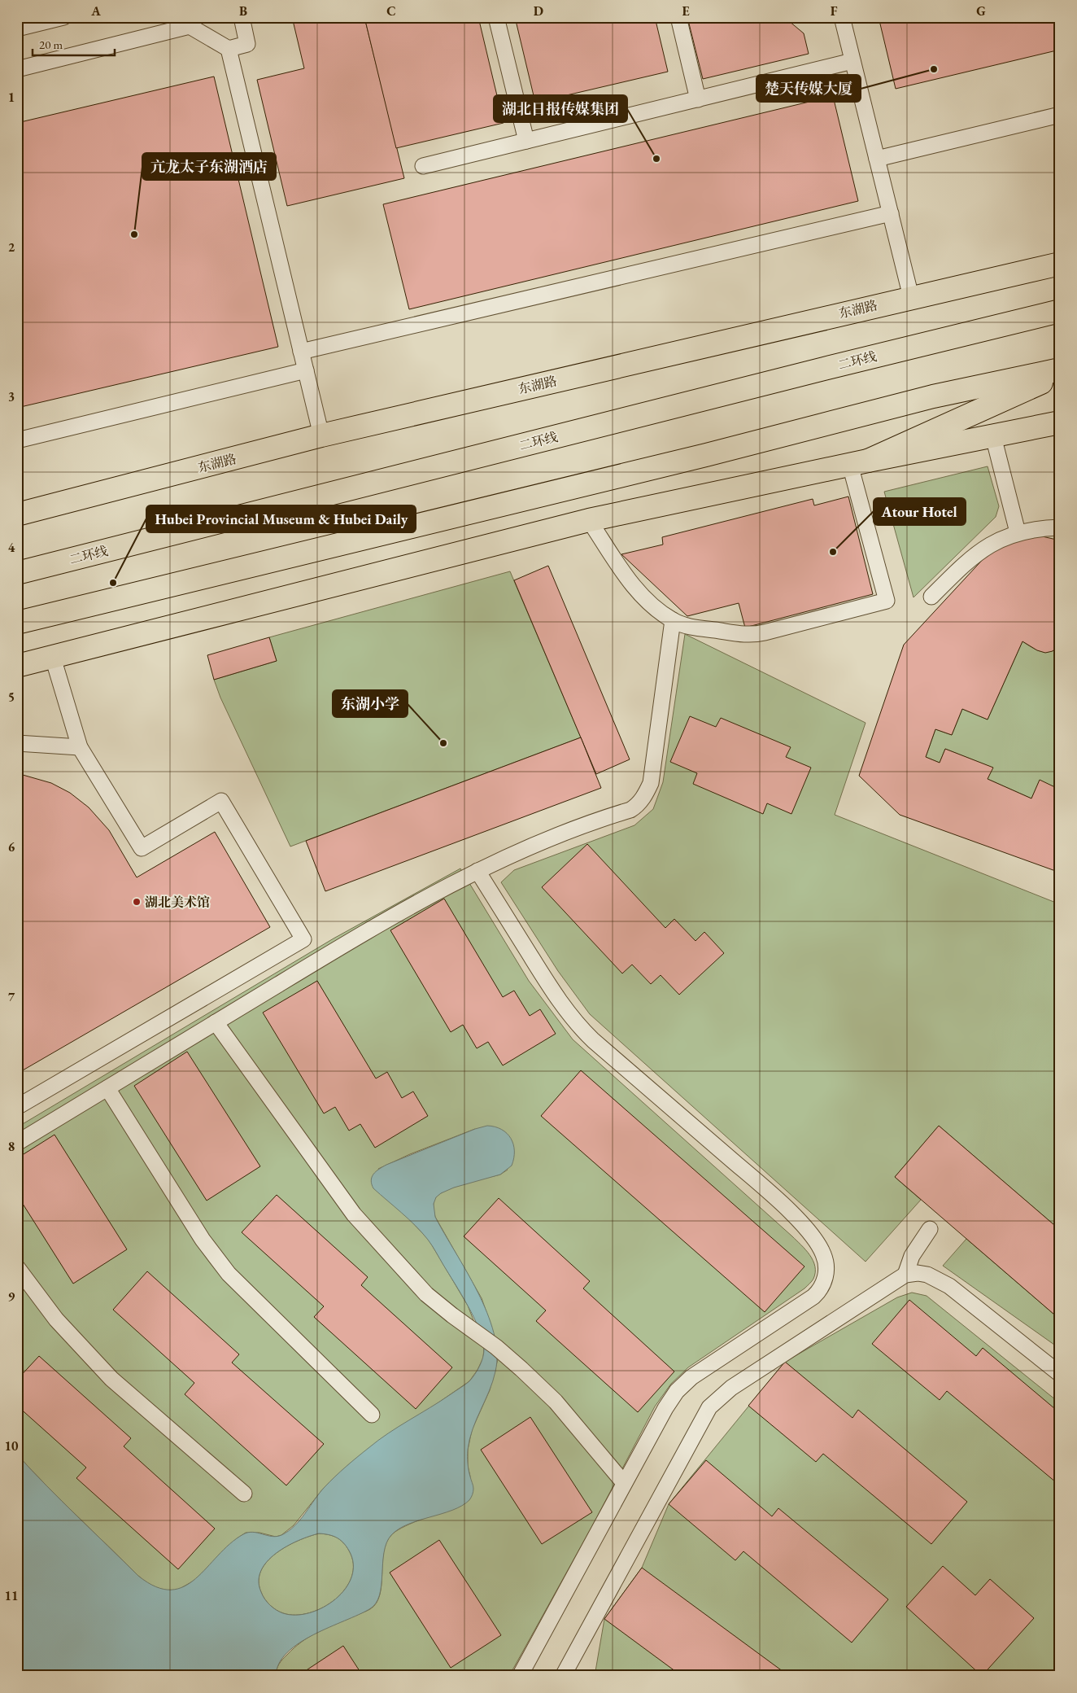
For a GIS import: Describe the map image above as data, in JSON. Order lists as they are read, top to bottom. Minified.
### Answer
{"streets":{"main road":["东湖路","二环线"]},"places":["楚天传媒大厦","湖北日报传媒集团","亢龙太子东湖酒店","Atour Hotel","Hubei Provincial Museum & Hubei Daily","东湖小学","湖北美术馆"],"scale_bar":"20 m","grid":{"columns":["A","B","C","D","E","F","G"],"rows":["1","2","3","4","5","6","7","8","9","10","11"]}}
